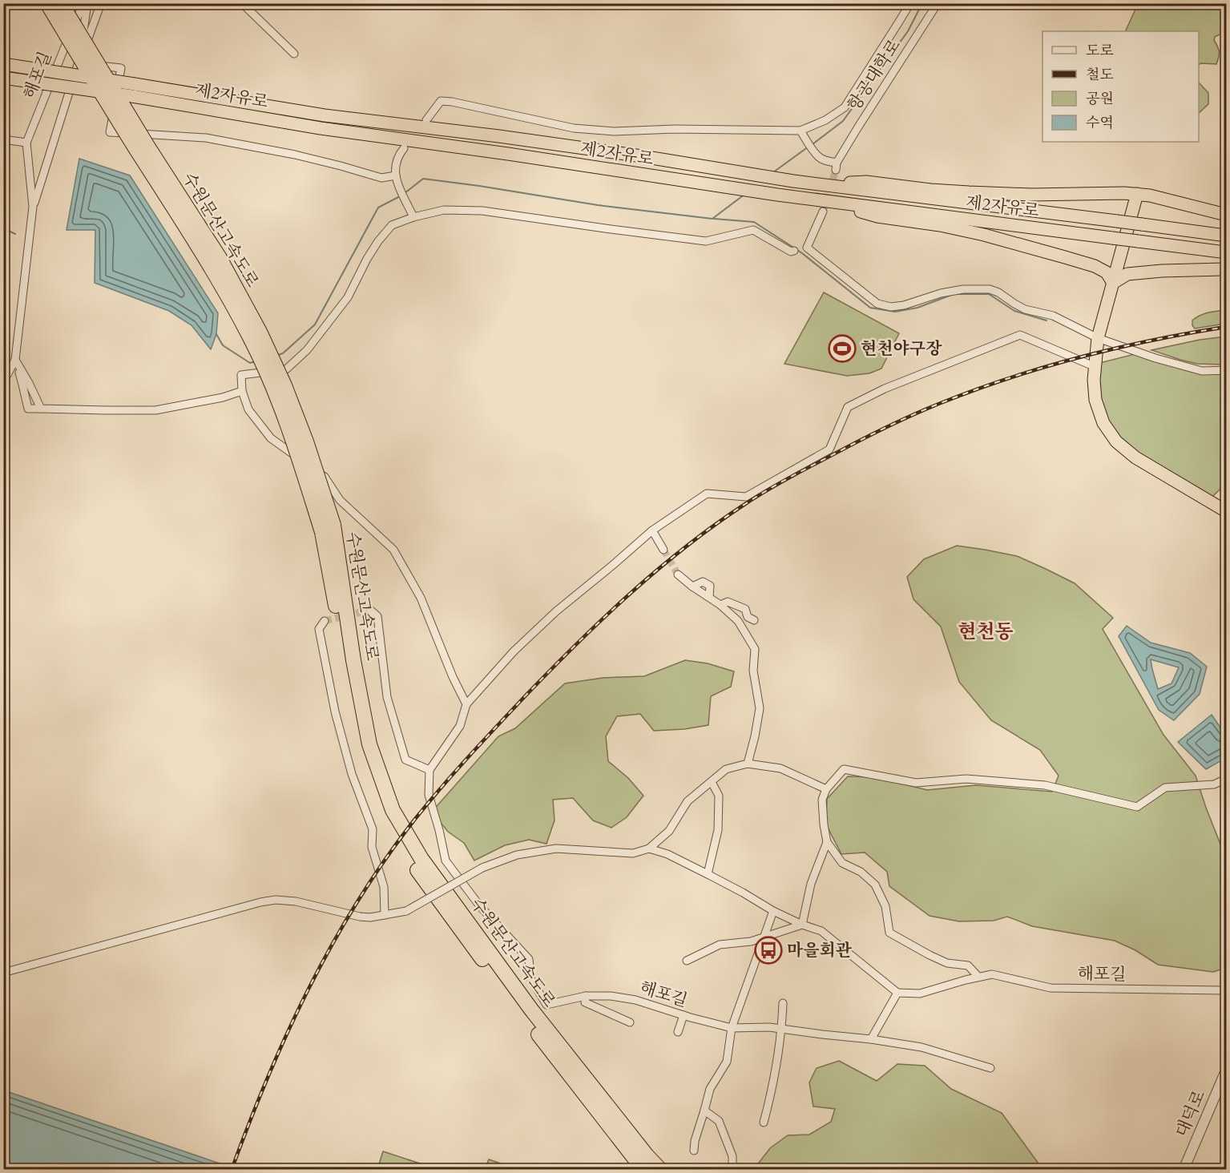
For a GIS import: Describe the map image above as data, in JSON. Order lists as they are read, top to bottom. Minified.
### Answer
{"streets":{"highway":["제2자유로","수원문산고속도로"],"street":["해포길","항공대학로","대덕로"]},"districts":["현천동"],"places":{"sports":["현천야구장"],"bus stop":["마을회관"]},"legend":["도로","철도","공원","수역"]}
